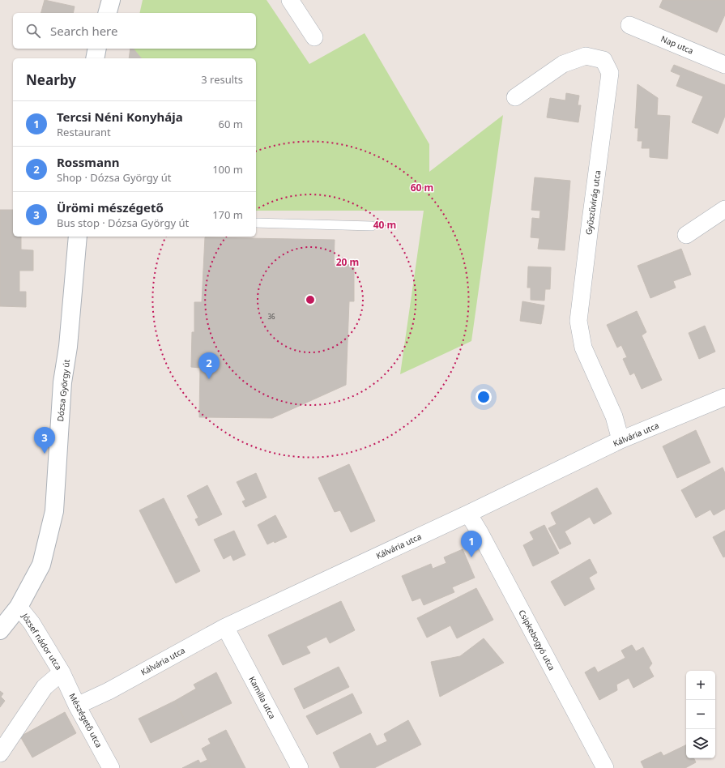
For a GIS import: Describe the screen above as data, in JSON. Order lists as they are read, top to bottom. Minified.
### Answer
{"streets":{"main road":["Dózsa György út"],"street":["Nap utca","Gyűszűvirág utca","Kálvária utca","Csipkebogyó utca","József nádor utca","Kamilla utca","Mészégető utca"]},"crossings":[["Gyűszűvirág utca","Kálvária utca"],["Dózsa György út","József nádor utca"],["Kálvária utca","Csipkebogyó utca"],["Kálvária utca","Kamilla utca"],["Kálvária utca","Mészégető utca"],["József nádor utca","Mészégető utca"]],"house_numbers":["36"],"page":{"search":"Search here","heading":["Nearby","3 results"],"list":[{"mark":"1","name":"Tercsi Néni Konyhája","note":"Restaurant","value":"60 m"},{"mark":"2","name":"Rossmann","note":"Shop · Dózsa György út","value":"100 m"},{"mark":"3","name":"Ürömi mészégető","note":"Bus stop · Dózsa György út","value":"170 m"}],"pins":["2","3","1"],"map_buttons":["+","−"]},"rings":["60 m","40 m","20 m"]}
